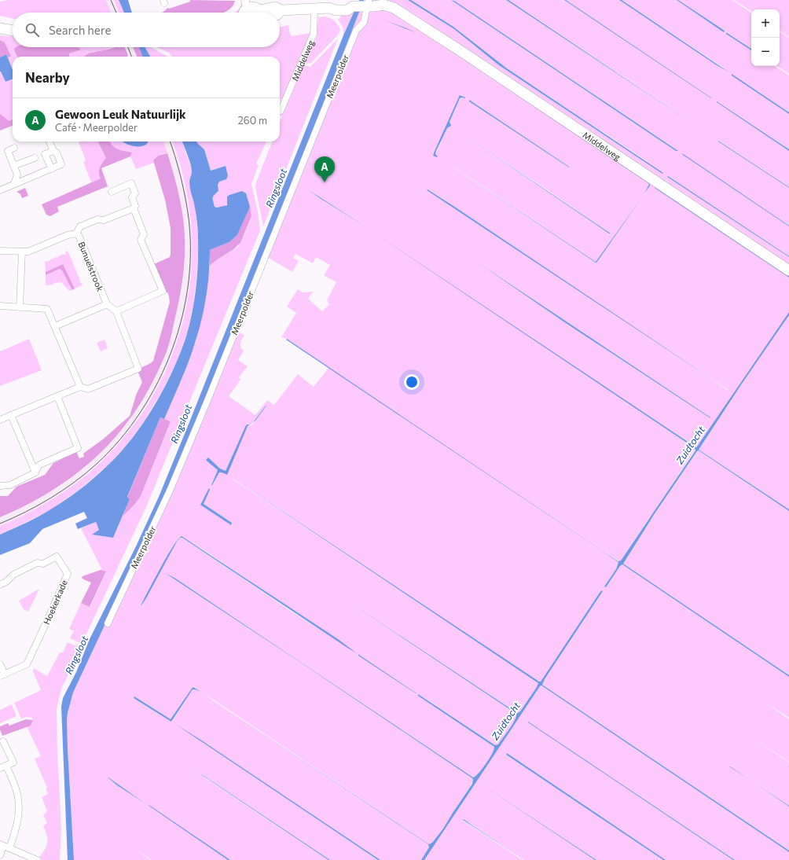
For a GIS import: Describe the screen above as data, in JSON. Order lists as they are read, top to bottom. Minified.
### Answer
{"streets":{"main road":["Middelweg"],"street":["Meerpolder","Bunuelstrook","Hoekerkade"]},"crossings":[["Middelweg","Meerpolder"]],"water":["Ringsloot","Zuidtocht"],"page":{"map_buttons":["+","−"],"search":"Search here","heading":"Nearby","list":[{"mark":"A","name":"Gewoon Leuk Natuurlijk","note":"Café · Meerpolder","value":"260 m"}],"pins":"A"}}
